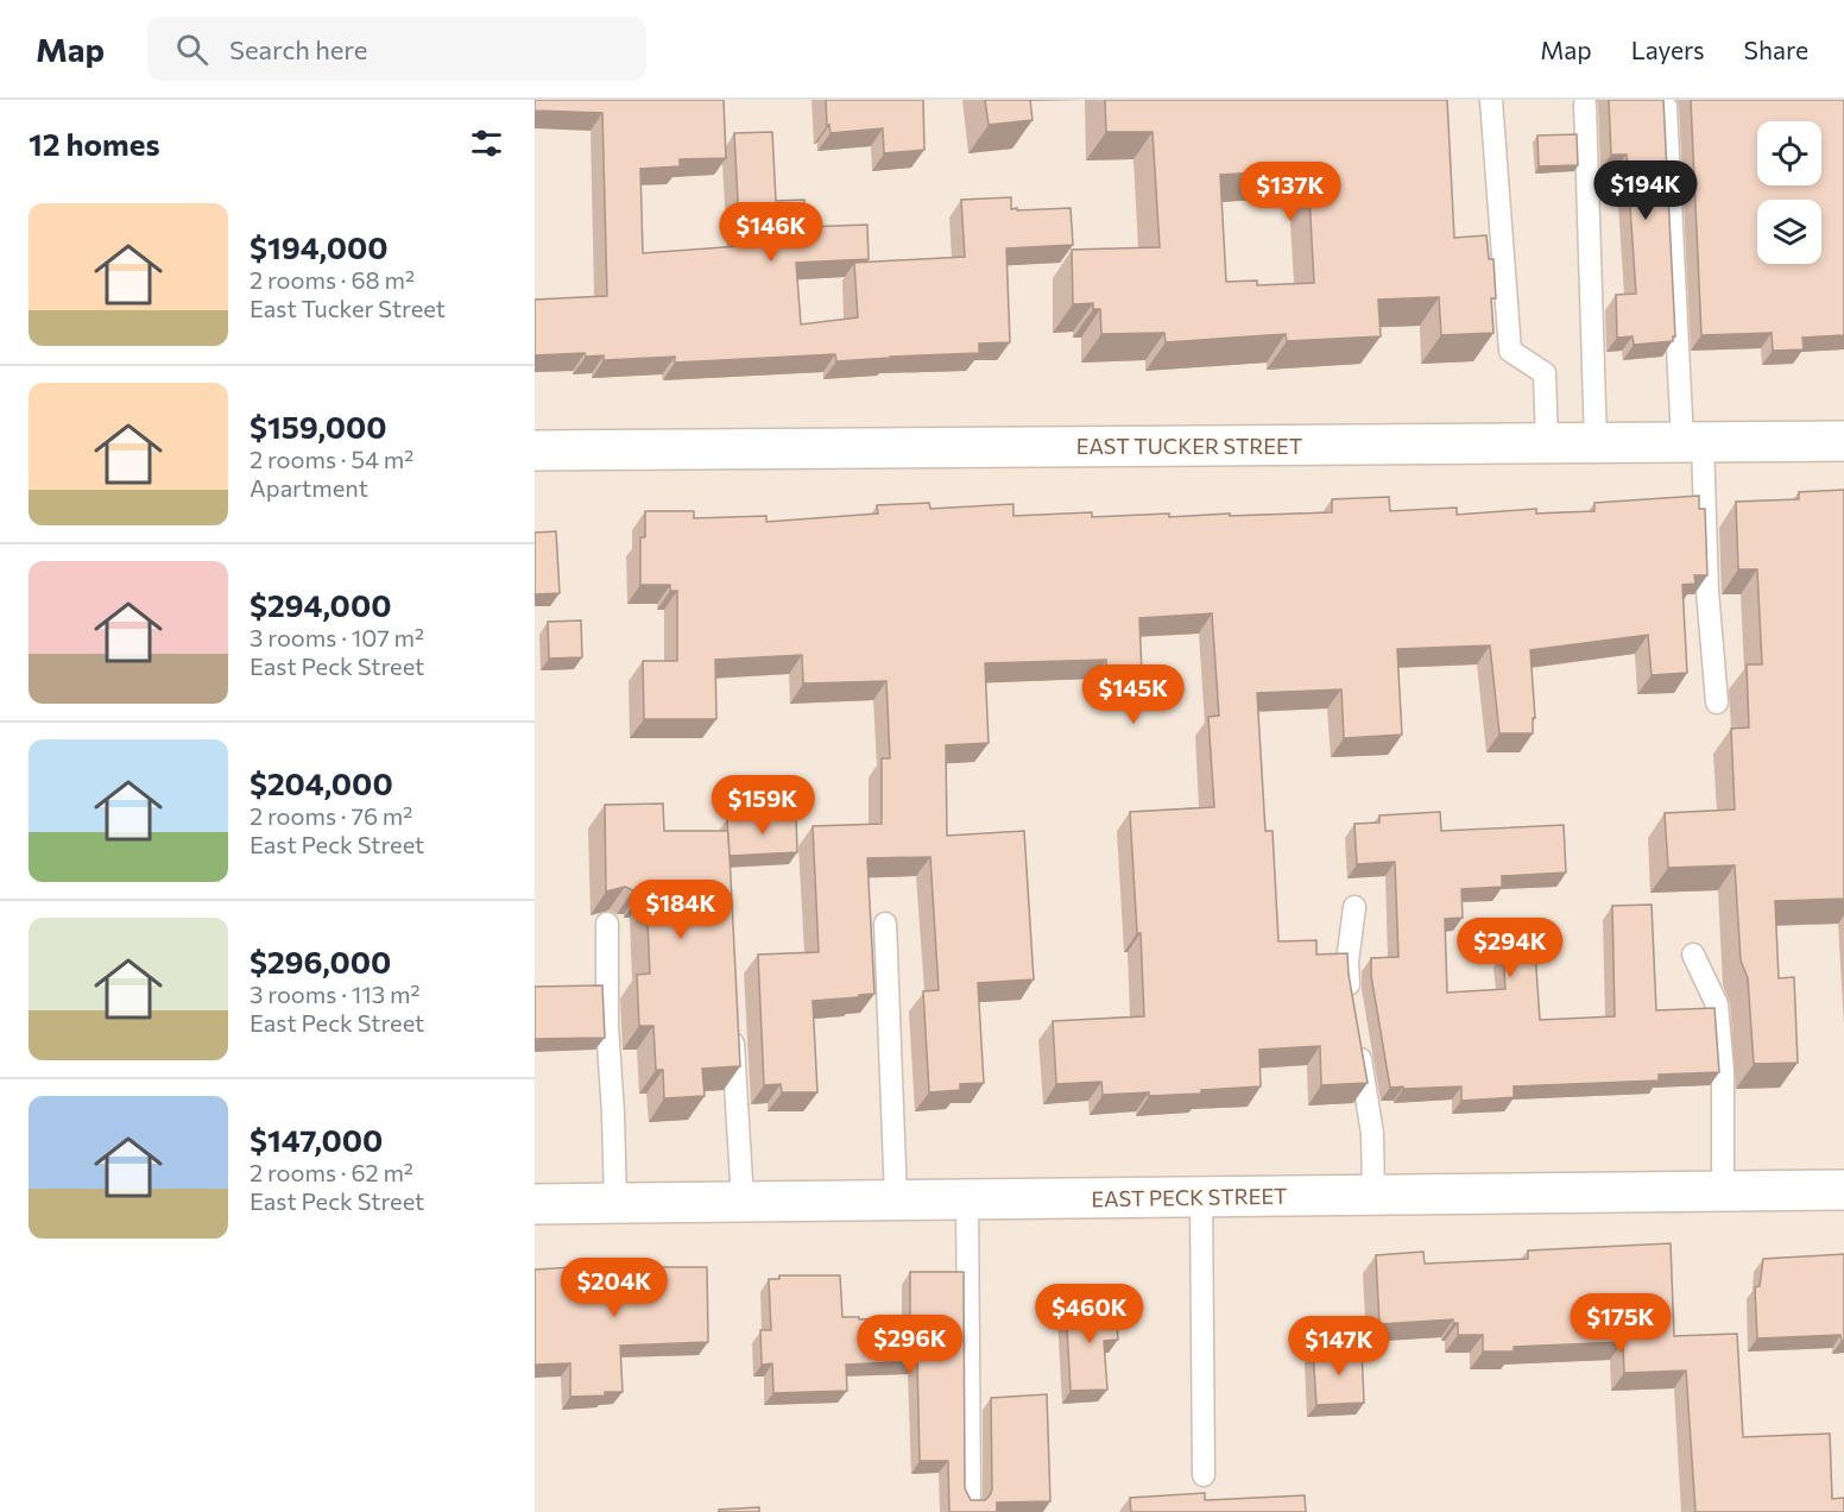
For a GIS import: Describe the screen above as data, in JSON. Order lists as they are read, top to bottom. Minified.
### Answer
{"streets":{"street":["EAST TUCKER STREET","EAST PECK STREET"]},"page":{"header":"Map","search":"Search here","nav":["Map","Layers","Share"],"heading":"12 homes","price":["$194K","$137K","$146K","$145K","$159K","$184K","$294K","$204K","$460K","$175K","$296K","$147K"],"list":[{"name":"$194,000","note":"2 rooms · 68 m² · East Tucker Street"},{"name":"$159,000","note":"2 rooms · 54 m² · Apartment"},{"name":"$294,000","note":"3 rooms · 107 m² · East Peck Street"},{"name":"$204,000","note":"2 rooms · 76 m² · East Peck Street"},{"name":"$296,000","note":"3 rooms · 113 m² · East Peck Street"},{"name":"$147,000","note":"2 rooms · 62 m² · East Peck Street"}]}}
